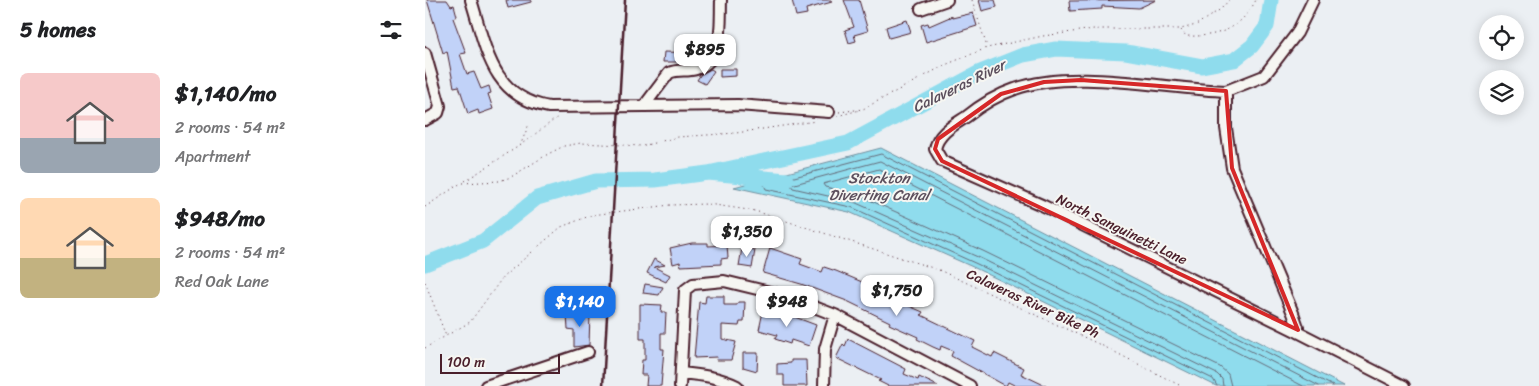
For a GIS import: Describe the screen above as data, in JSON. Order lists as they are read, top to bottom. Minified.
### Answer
{"streets":{"street":["North Sanguinetti Lane"],"path":["Calaveras River Bike Ph"]},"water":["Calaveras River","Stockton Diverting Canal"],"scale_bar":"100 m","page":{"heading":"5 homes","price":["$895","$1,350","$1,750","$1,140","$948"],"list":[{"name":"$1,140/mo","note":"2 rooms · 54 m² · Apartment"},{"name":"$948/mo","note":"2 rooms · 54 m² · Red Oak Lane"}],"scale":"100 m"}}
